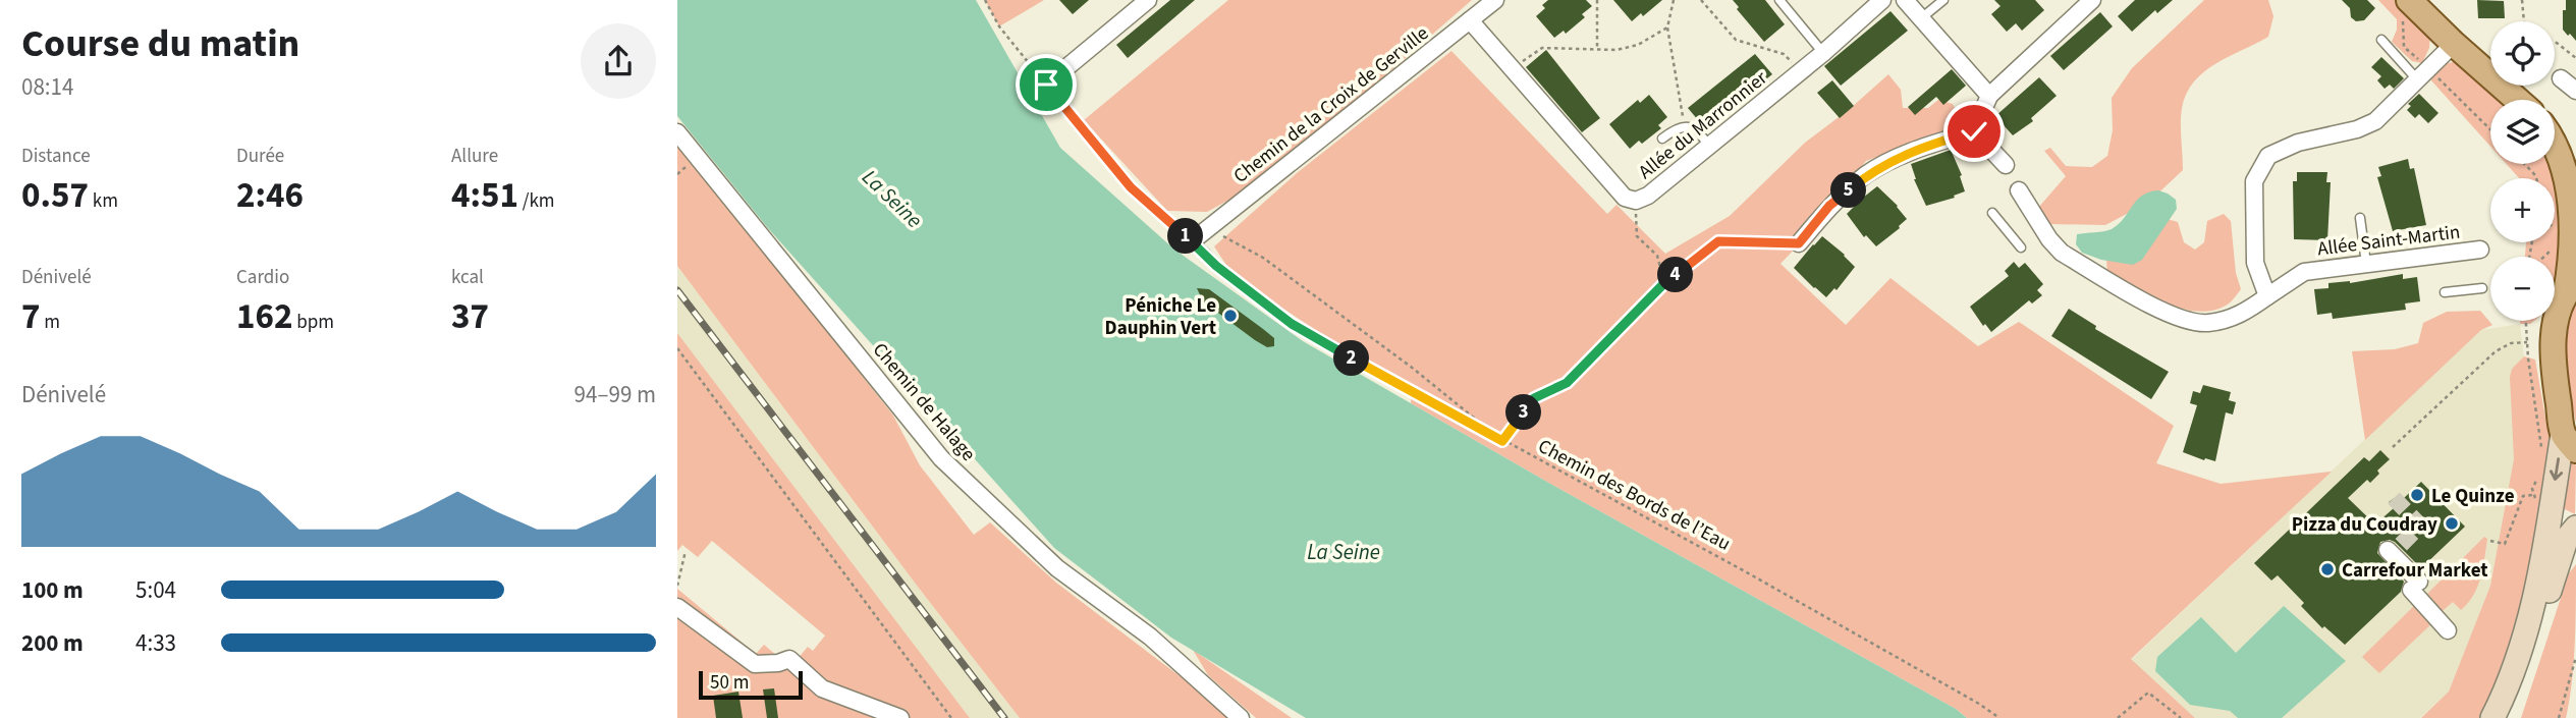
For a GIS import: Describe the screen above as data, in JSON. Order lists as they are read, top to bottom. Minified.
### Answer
{"streets":{"street":["Chemin de la Croix de Gerville","Allée du Marronnier","Allée Saint-Martin","Chemin de Halage"],"path":["Chemin des Bords de l’Eau"]},"crossings":[["Chemin de la Croix de Gerville","Allée du Marronnier"]],"water":["La Seine"],"places":["Péniche Le Dauphin Vert","Le Quinze","Pizza du Coudray","Carrefour Market"],"scale_bar":"50 m","page":{"heading":["Course du matin","08:14"],"map_buttons":["+","−"],"stats":[["Distance","0.57 km"],["Durée","2:46"],["Allure","4:51 /km"],["Dénivelé","7 m"],["Cardio","162 bpm"],["kcal","37"]],"pins":["5","1","4","2","3"],"chart":["Dénivelé","94–99 m"],"list":[{"name":"100 m","note":"5:04"},{"name":"200 m","note":"4:33"}],"scale":"50 m"}}
